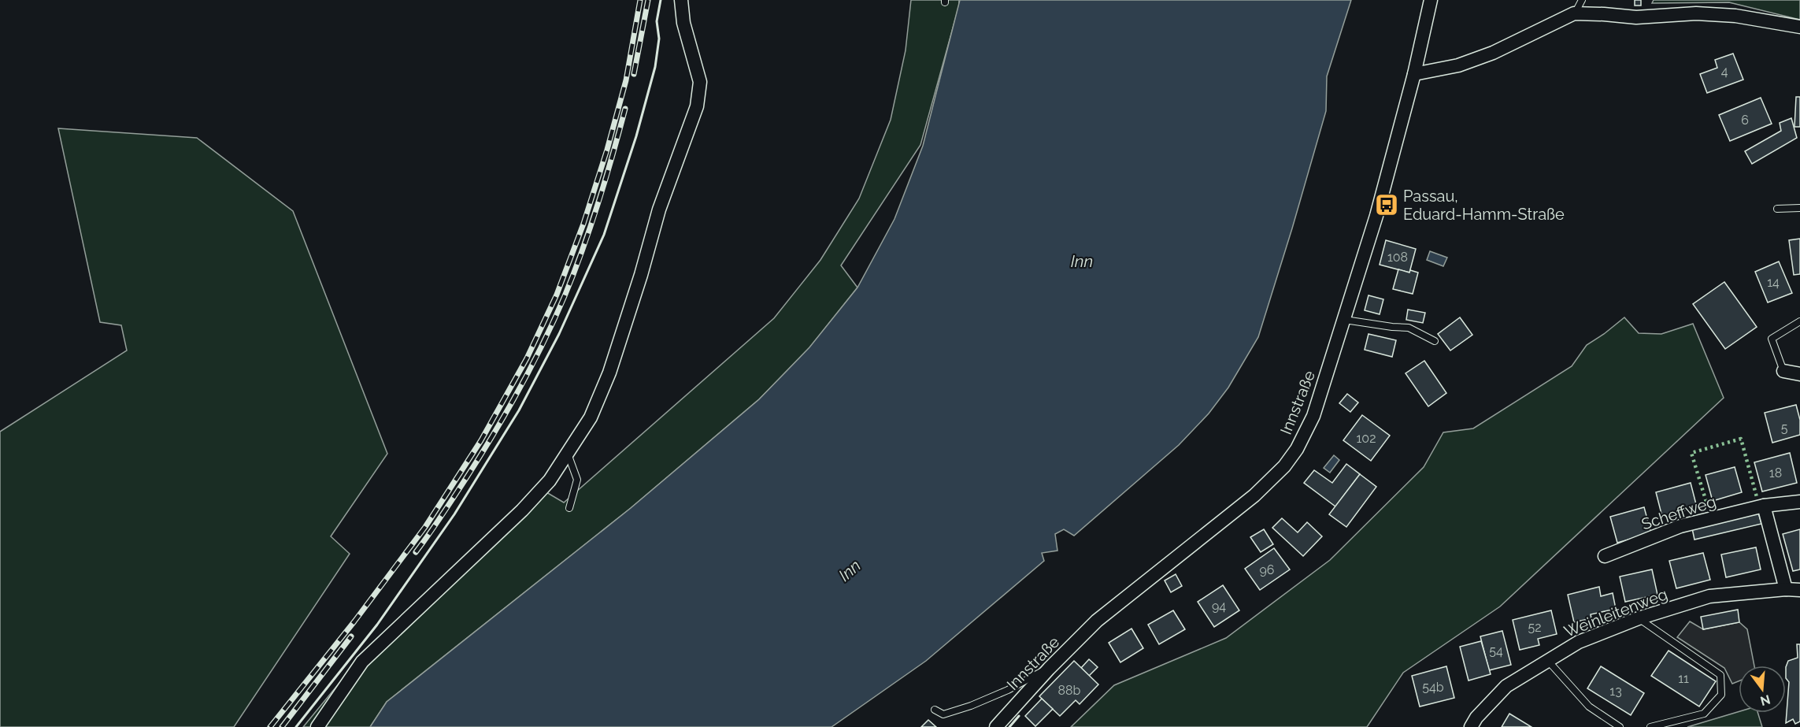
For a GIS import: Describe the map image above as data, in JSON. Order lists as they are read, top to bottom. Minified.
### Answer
{"streets":{"street":["Innstraße","Scheffweg","Weinleitenweg"]},"water":["Inn"],"places":{"bus stop":["Passau, Eduard-Hamm-Straße"]},"house_numbers":["4","6","108","14","5","102","18","96","94","52","54","11","54b","88b","13"],"north":"bottom"}
